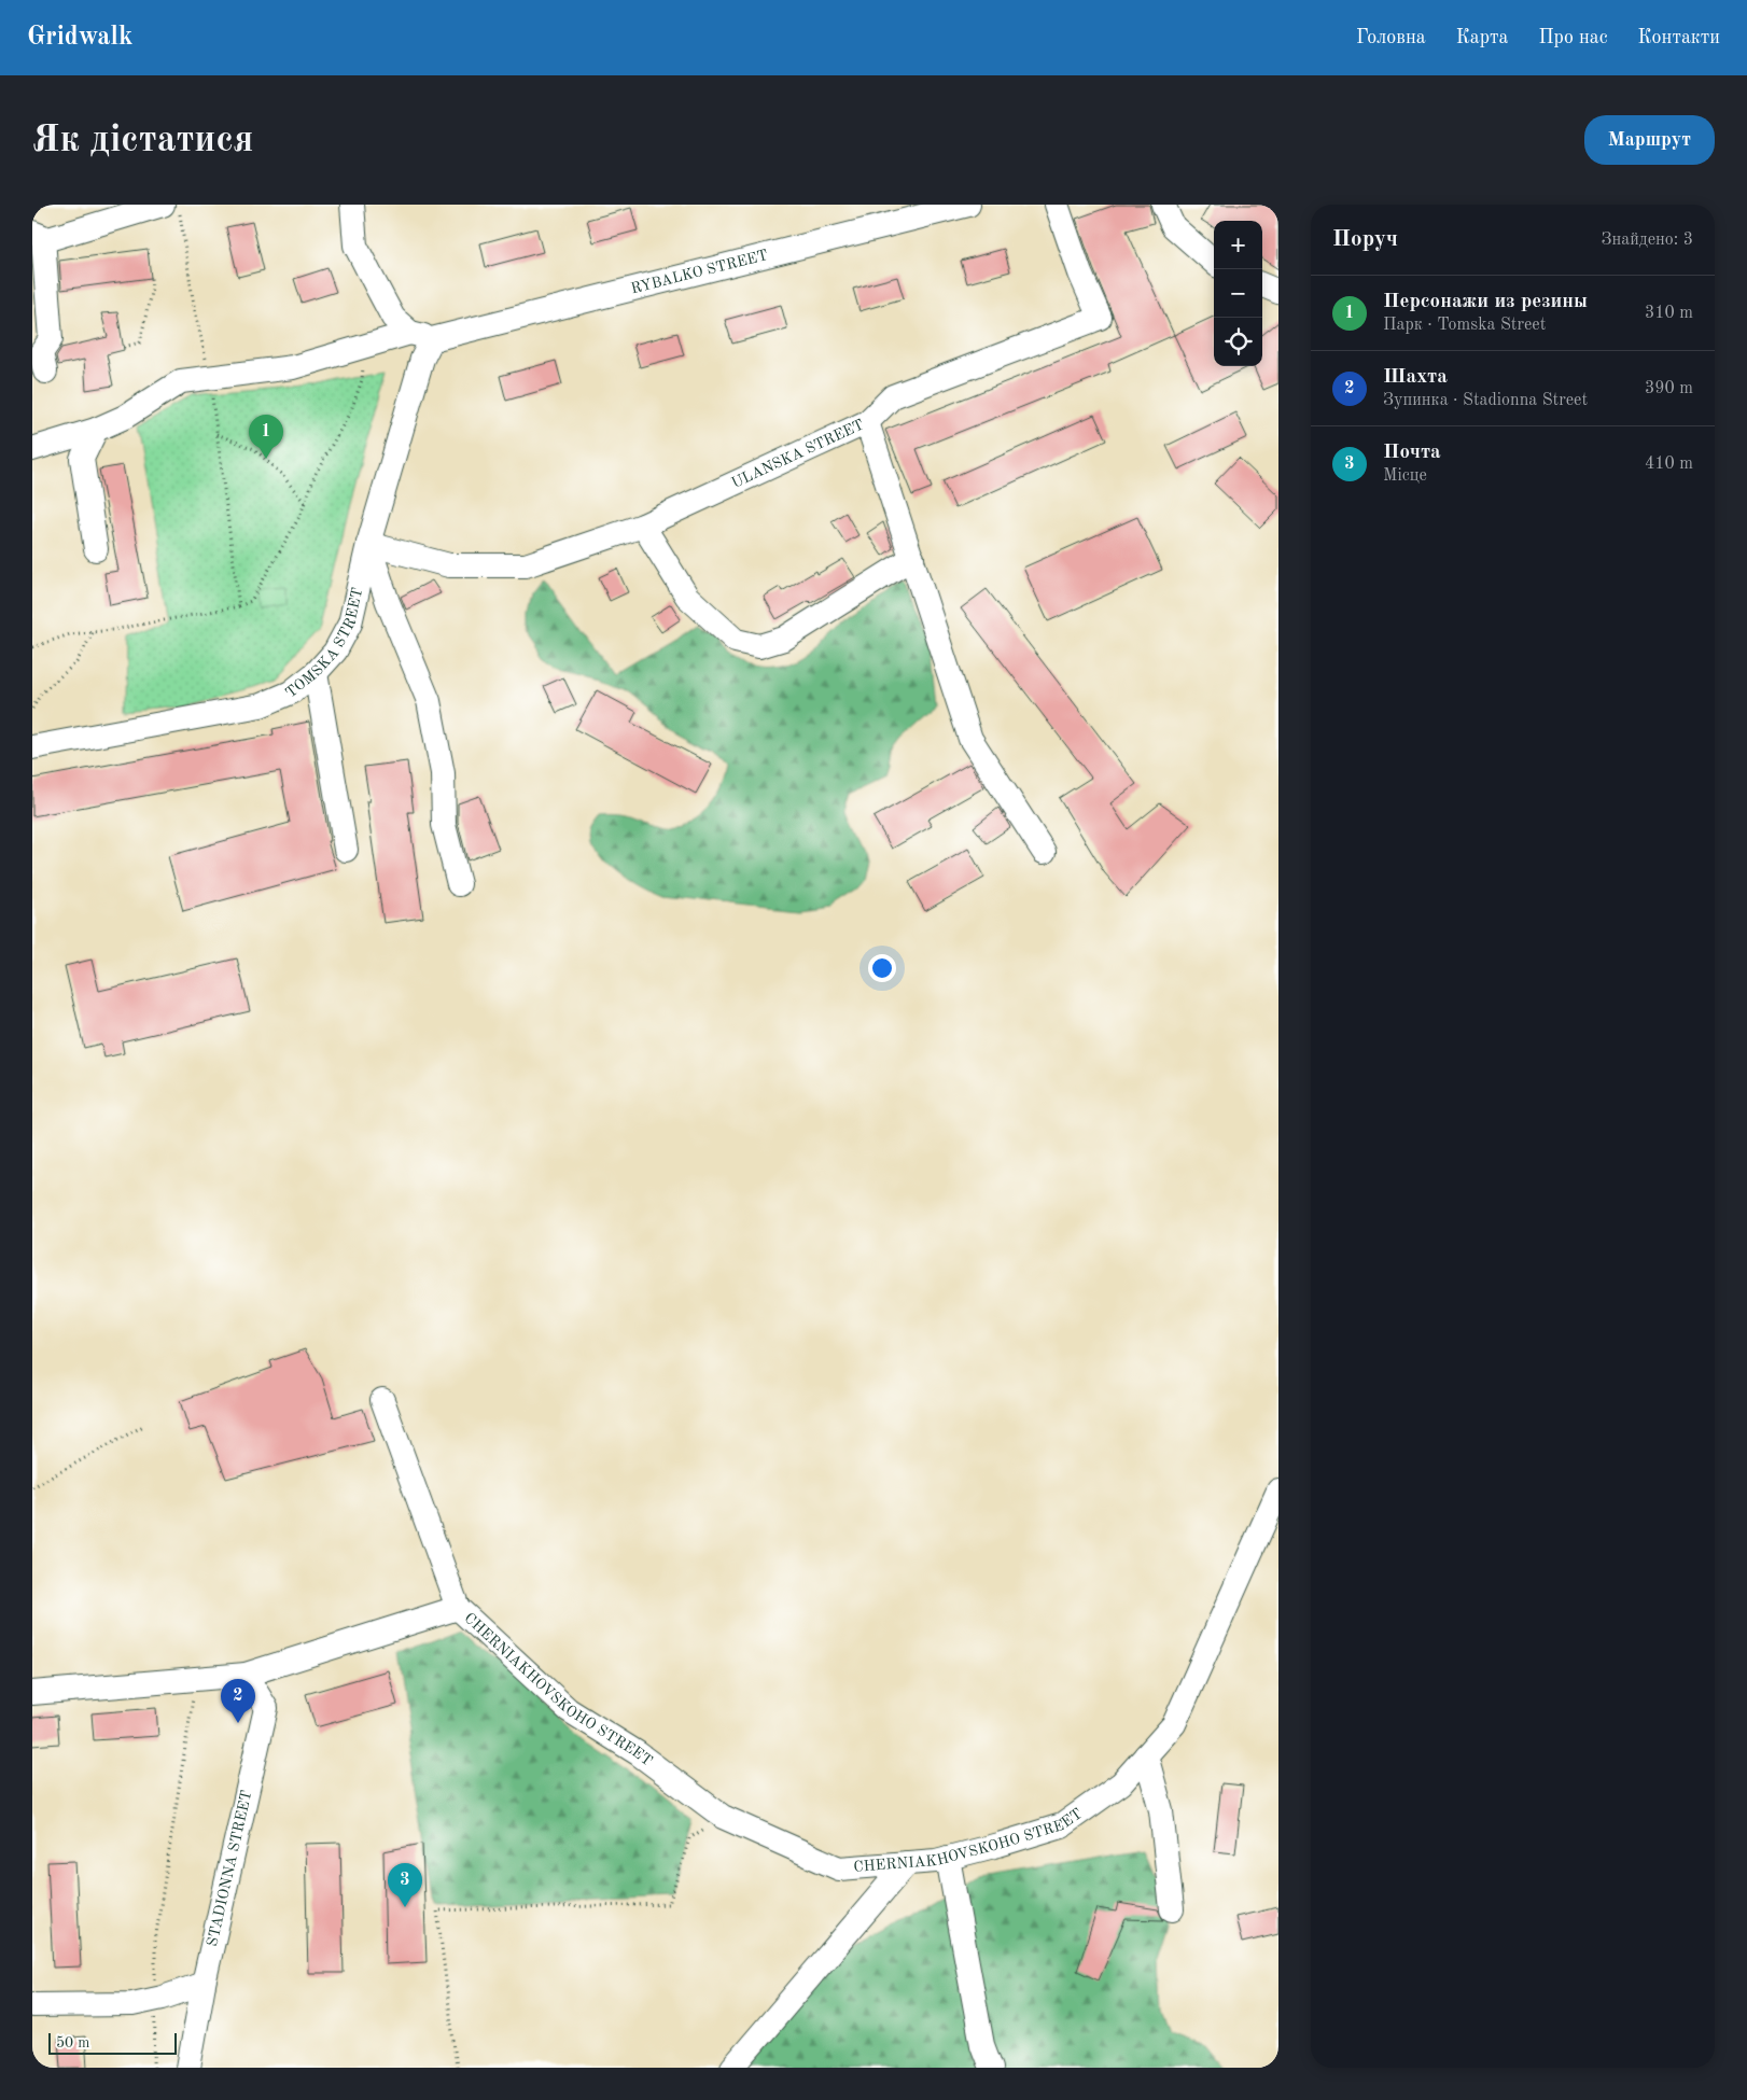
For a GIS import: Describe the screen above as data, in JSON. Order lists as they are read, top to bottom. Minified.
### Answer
{"streets":{"street":["RYBALKO STREET","ULANSKA STREET","TOMSKA STREET","CHERNIAKHOVSKOHO STREET","STADIONNA STREET"]},"crossings":[["RYBALKO STREET","TOMSKA STREET"],["ULANSKA STREET","TOMSKA STREET"]],"scale_bar":"50 m","page":{"header":"Gridwalk","nav":["Головна","Карта","Про нас","Контакти"],"buttons":"Маршрут","title":"Як дістатися","heading":["Поруч","Знайдено: 3"],"map_buttons":["+","−"],"list":[{"mark":"1","name":"Персонажи из резины","note":"Парк · Tomska Street","value":"310 m"},{"mark":"2","name":"Шахта","note":"Зупинка · Stadionna Street","value":"390 m"},{"mark":"3","name":"Почта","note":"Місце","value":"410 m"}],"pins":["1","2","3"],"scale":"50 m"}}
